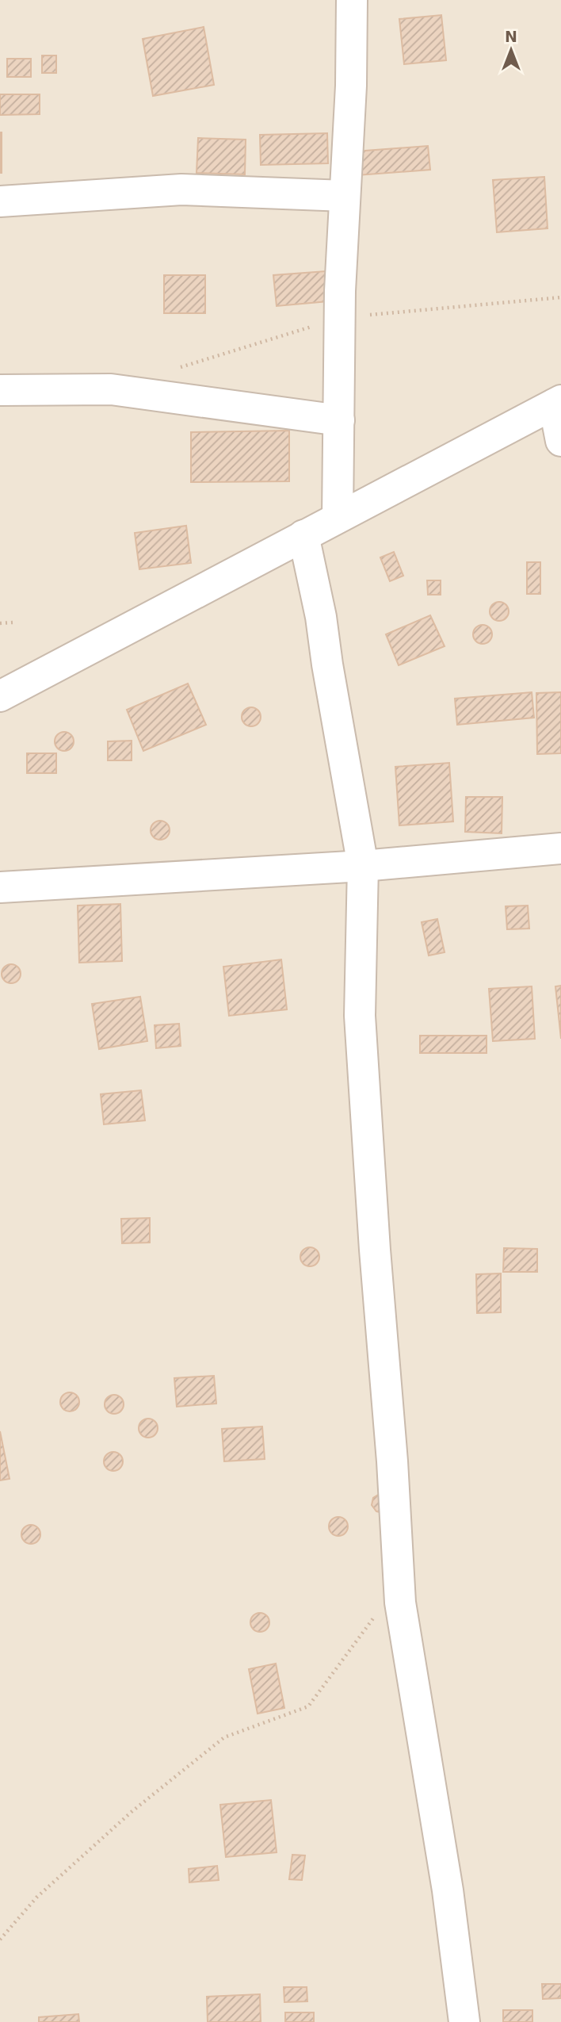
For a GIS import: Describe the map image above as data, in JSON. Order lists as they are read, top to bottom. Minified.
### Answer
{"north":"top"}
